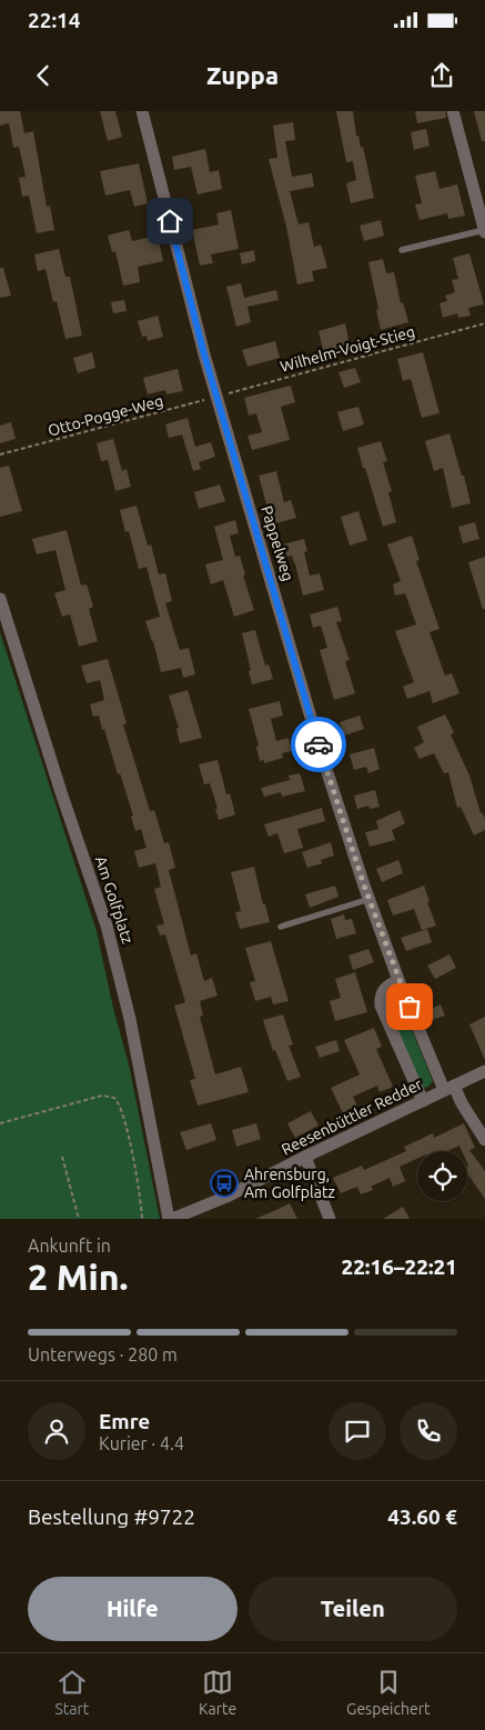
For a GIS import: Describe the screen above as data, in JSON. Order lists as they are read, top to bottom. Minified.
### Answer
{"streets":{"street":["Pappelweg","Am Golfplatz","Reesenbüttler Redder"],"path":["Wilhelm-Voigt-Stieg","Otto-Pogge-Weg"]},"crossings":[["Wilhelm-Voigt-Stieg","Otto-Pogge-Weg"],["Wilhelm-Voigt-Stieg","Pappelweg"],["Otto-Pogge-Weg","Pappelweg"],["Pappelweg","Reesenbüttler Redder"],["Am Golfplatz","Reesenbüttler Redder"]],"places":{"bus stop":["Ahrensburg, Am Golfplatz"]},"page":{"status":"22:14","header":"Zuppa","heading":["2 Min.","Ankunft in","22:16–22:21"],"panel":["Emre","Kurier · 4.4","Bestellung #9722","43.60 €"],"bar":"Unterwegs · 280 m","buttons":["Hilfe","Teilen"],"tabs":["Start","Karte","Gespeichert"]}}
